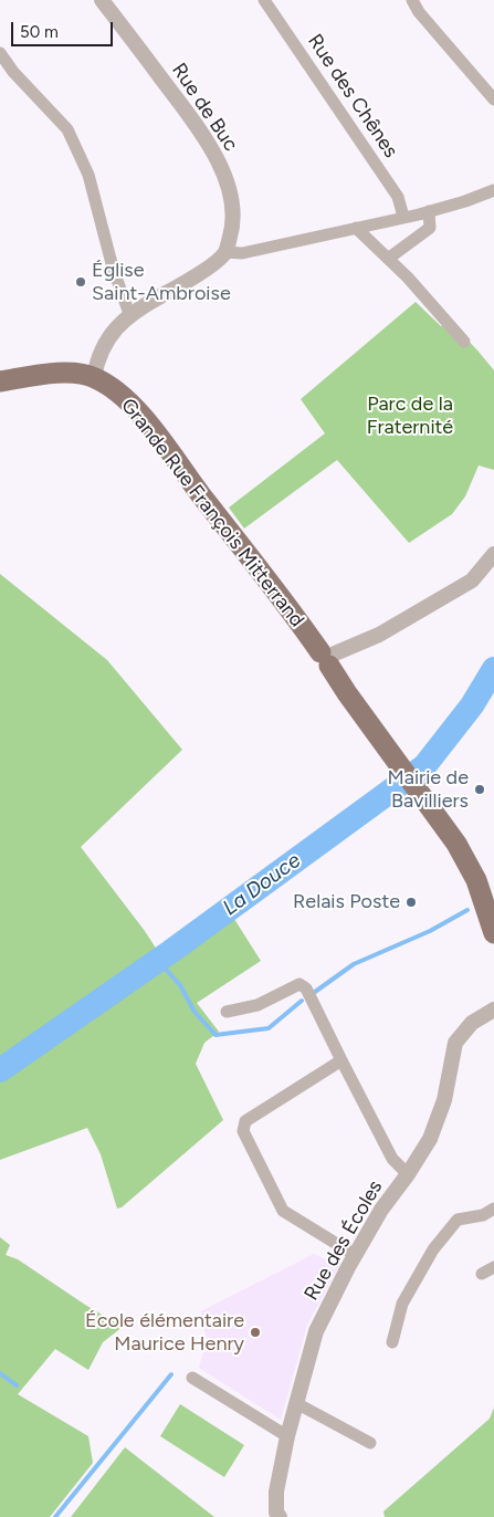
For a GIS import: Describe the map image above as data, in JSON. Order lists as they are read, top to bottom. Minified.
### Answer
{"streets":{"main road":["Grande Rue François Mitterrand"],"street":["Rue des Chênes","Rue de Buc","Rue des Écoles"]},"water":["La Douce"],"parks":["Parc de la Fraternité"],"places":["Église Saint-Ambroise","Mairie de Bavilliers","Relais Poste","École élémentaire Maurice Henry"],"scale_bar":"50 m"}
